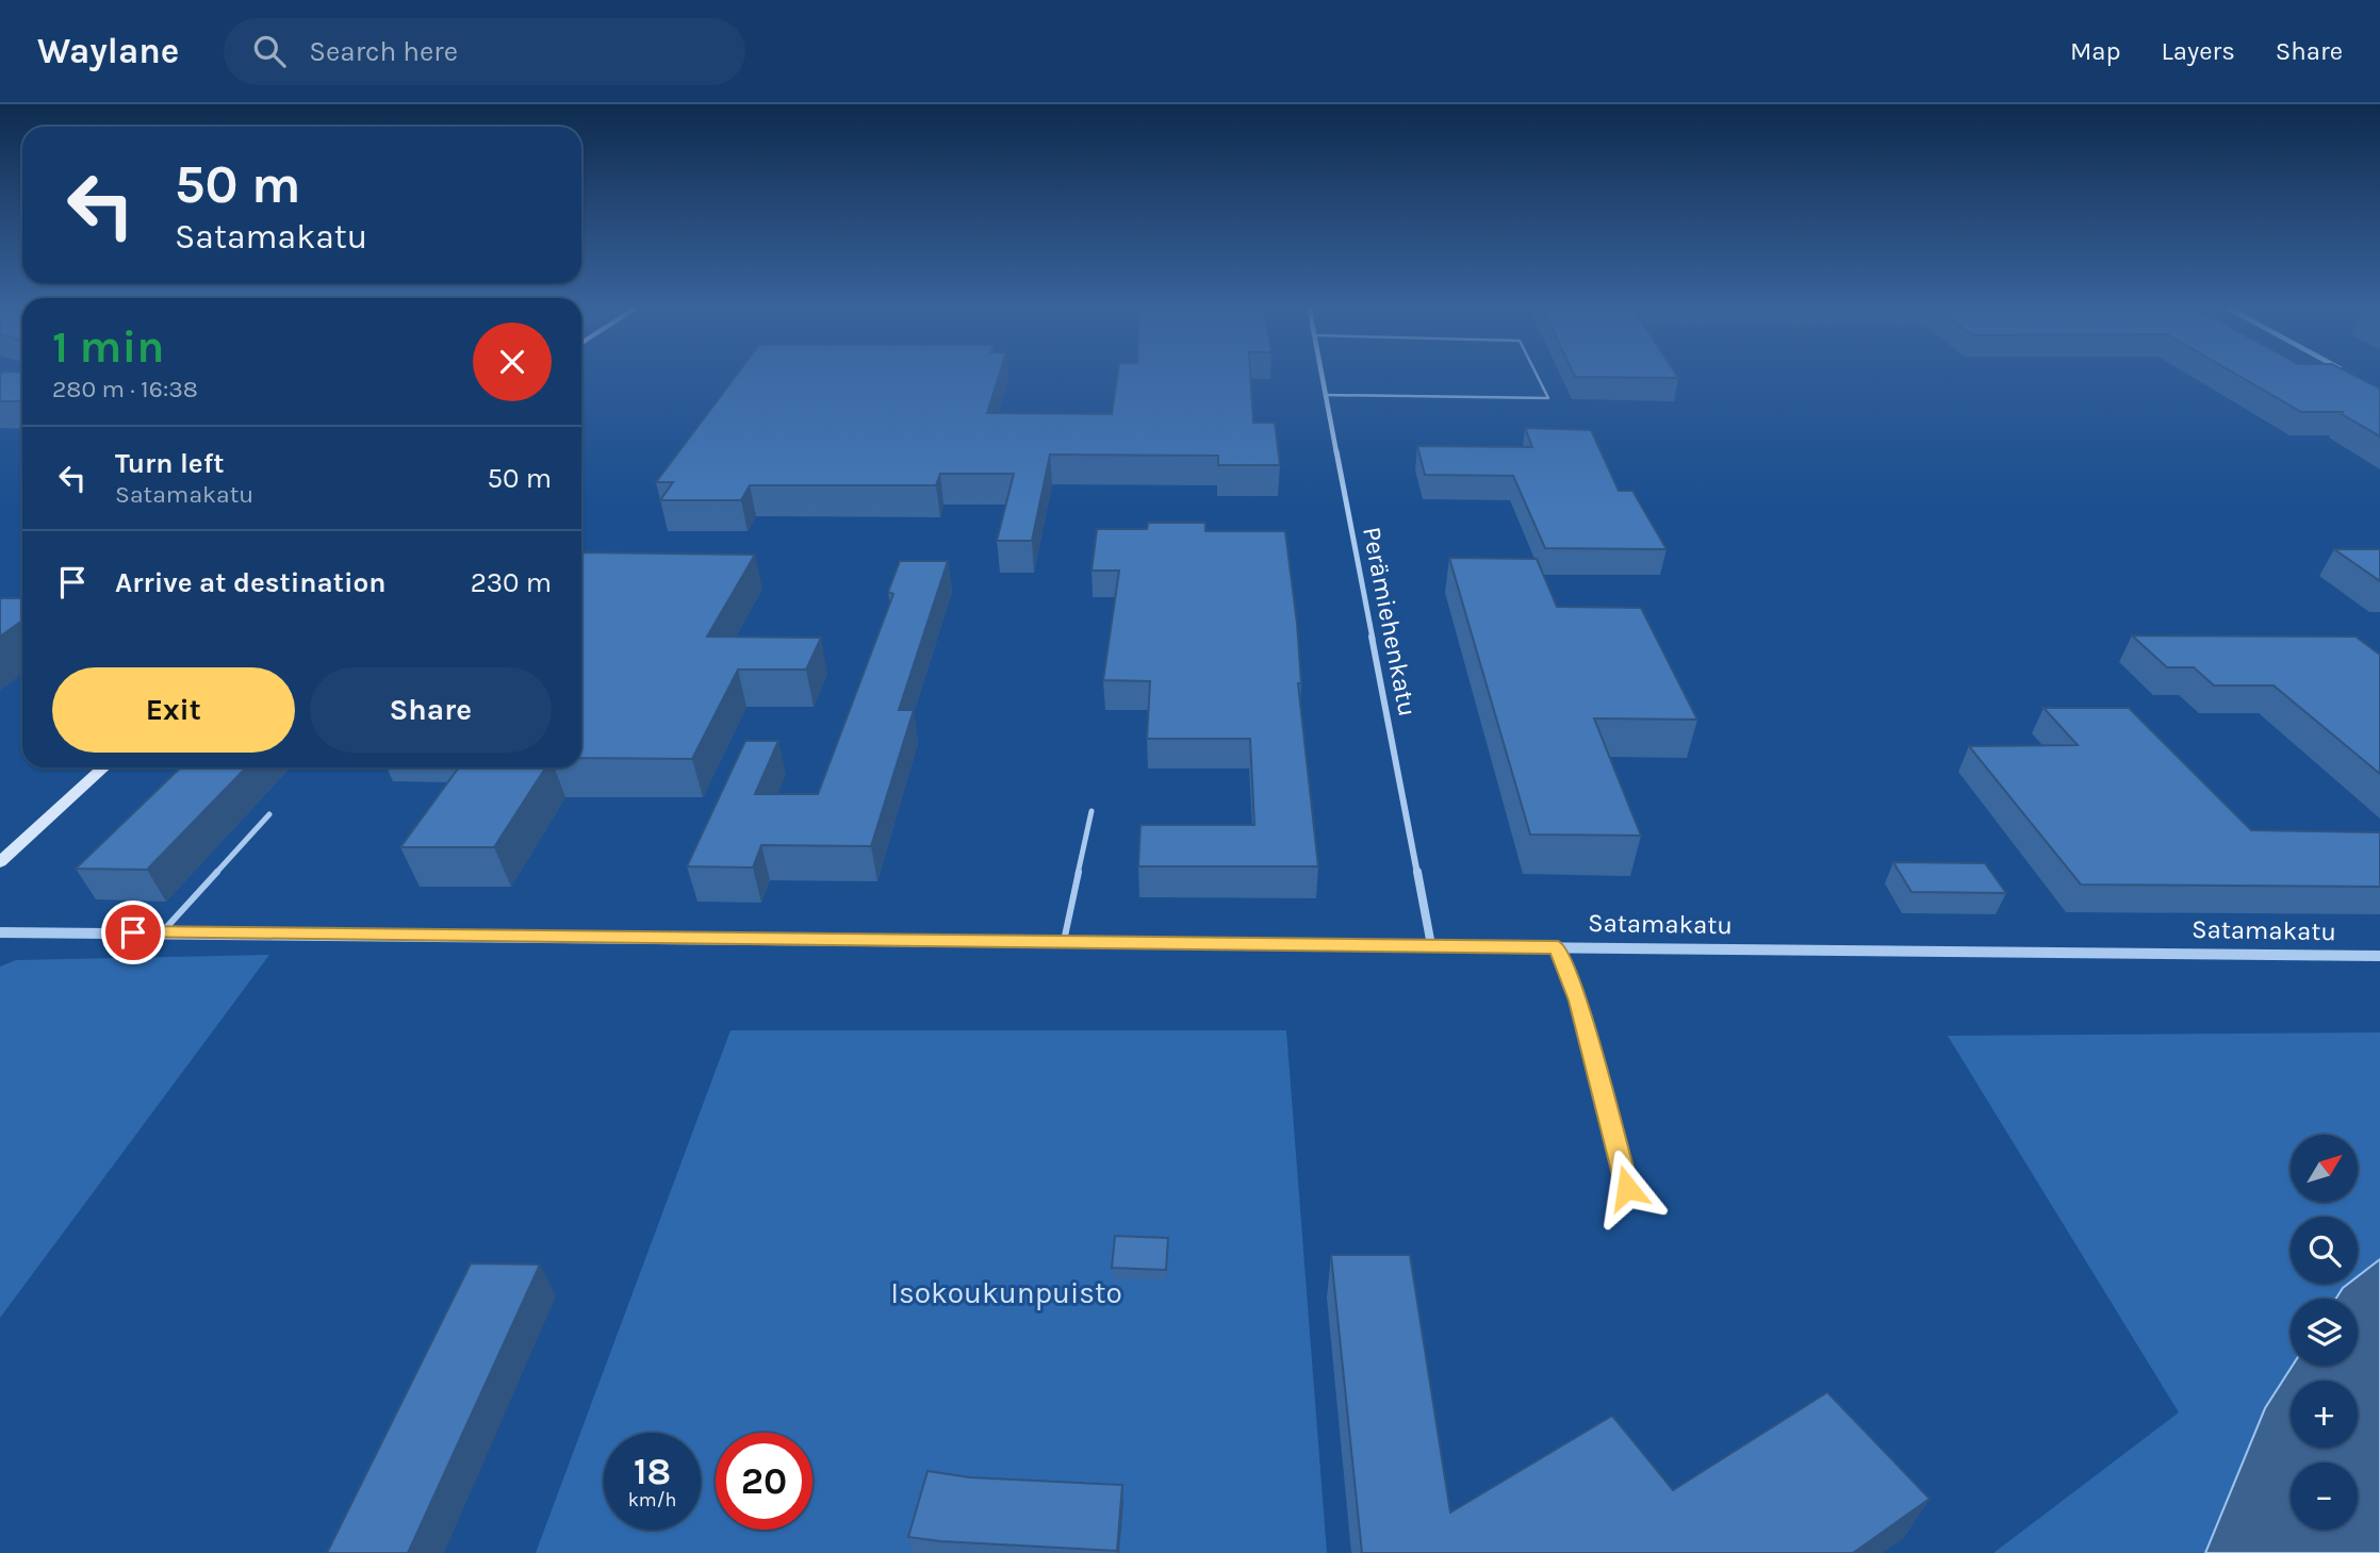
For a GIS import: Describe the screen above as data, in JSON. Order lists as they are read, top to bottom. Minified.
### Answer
{"streets":{"street":["Perämiehenkatu","Satamakatu"]},"crossings":[["Perämiehenkatu","Satamakatu"]],"parks":["Isokoukunpuisto"],"north":"top right","page":{"header":"Waylane","search":"Search here","nav":["Map","Layers","Share"],"turn":["50 m","Satamakatu"],"heading":["1 min","280 m · 16:38"],"list":[{"name":"Turn left","note":"Satamakatu","value":"50 m"},{"name":"Arrive at destination","value":"230 m"}],"buttons":["Exit","Share"],"map_buttons":["+","−"],"speed":"18 km/h","limit":"20"}}
